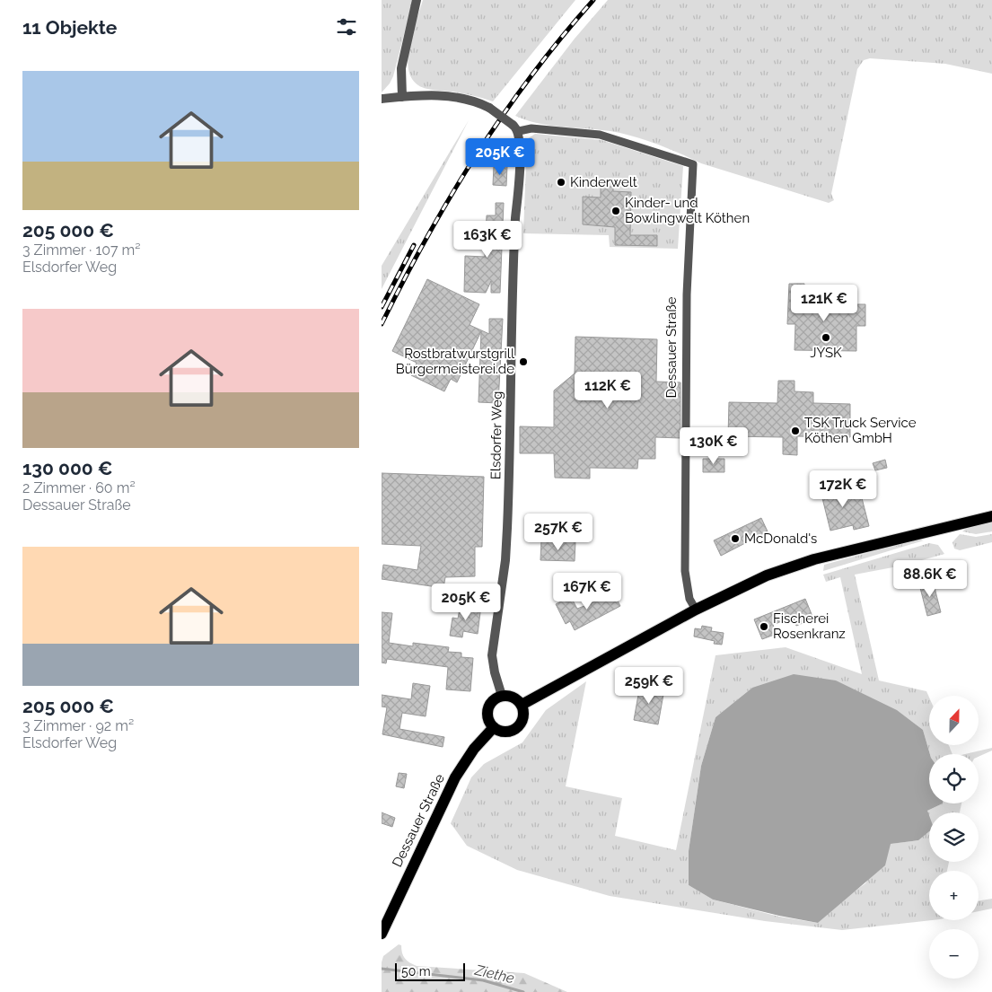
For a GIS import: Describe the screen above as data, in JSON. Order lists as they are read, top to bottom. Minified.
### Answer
{"streets":{"main road":["Dessauer Straße"],"street":["Elsdorfer Weg"]},"crossings":[["Dessauer Straße","Elsdorfer Weg"]],"water":["Ziethe"],"places":["Kinderwelt","Kinder- und Bowlingwelt Köthen","JYSK","Rostbratwurstgrill Bürgermeisterei.de","TSK Truck Service Köthen GmbH","McDonald's","Fischerei Rosenkranz"],"scale_bar":"50 m","north":"top","page":{"heading":"11 Objekte","list":[{"name":"205 000 €","note":"3 Zimmer · 107 m² · Elsdorfer Weg"},{"name":"130 000 €","note":"2 Zimmer · 60 m² · Dessauer Straße"},{"name":"205 000 €","note":"3 Zimmer · 92 m² · Elsdorfer Weg"}],"price":["205K €","163K €","121K €","112K €","130K €","172K €","257K €","88.6K €","167K €","205K €","259K €"],"map_buttons":["+","−"],"scale":"50 m"}}
